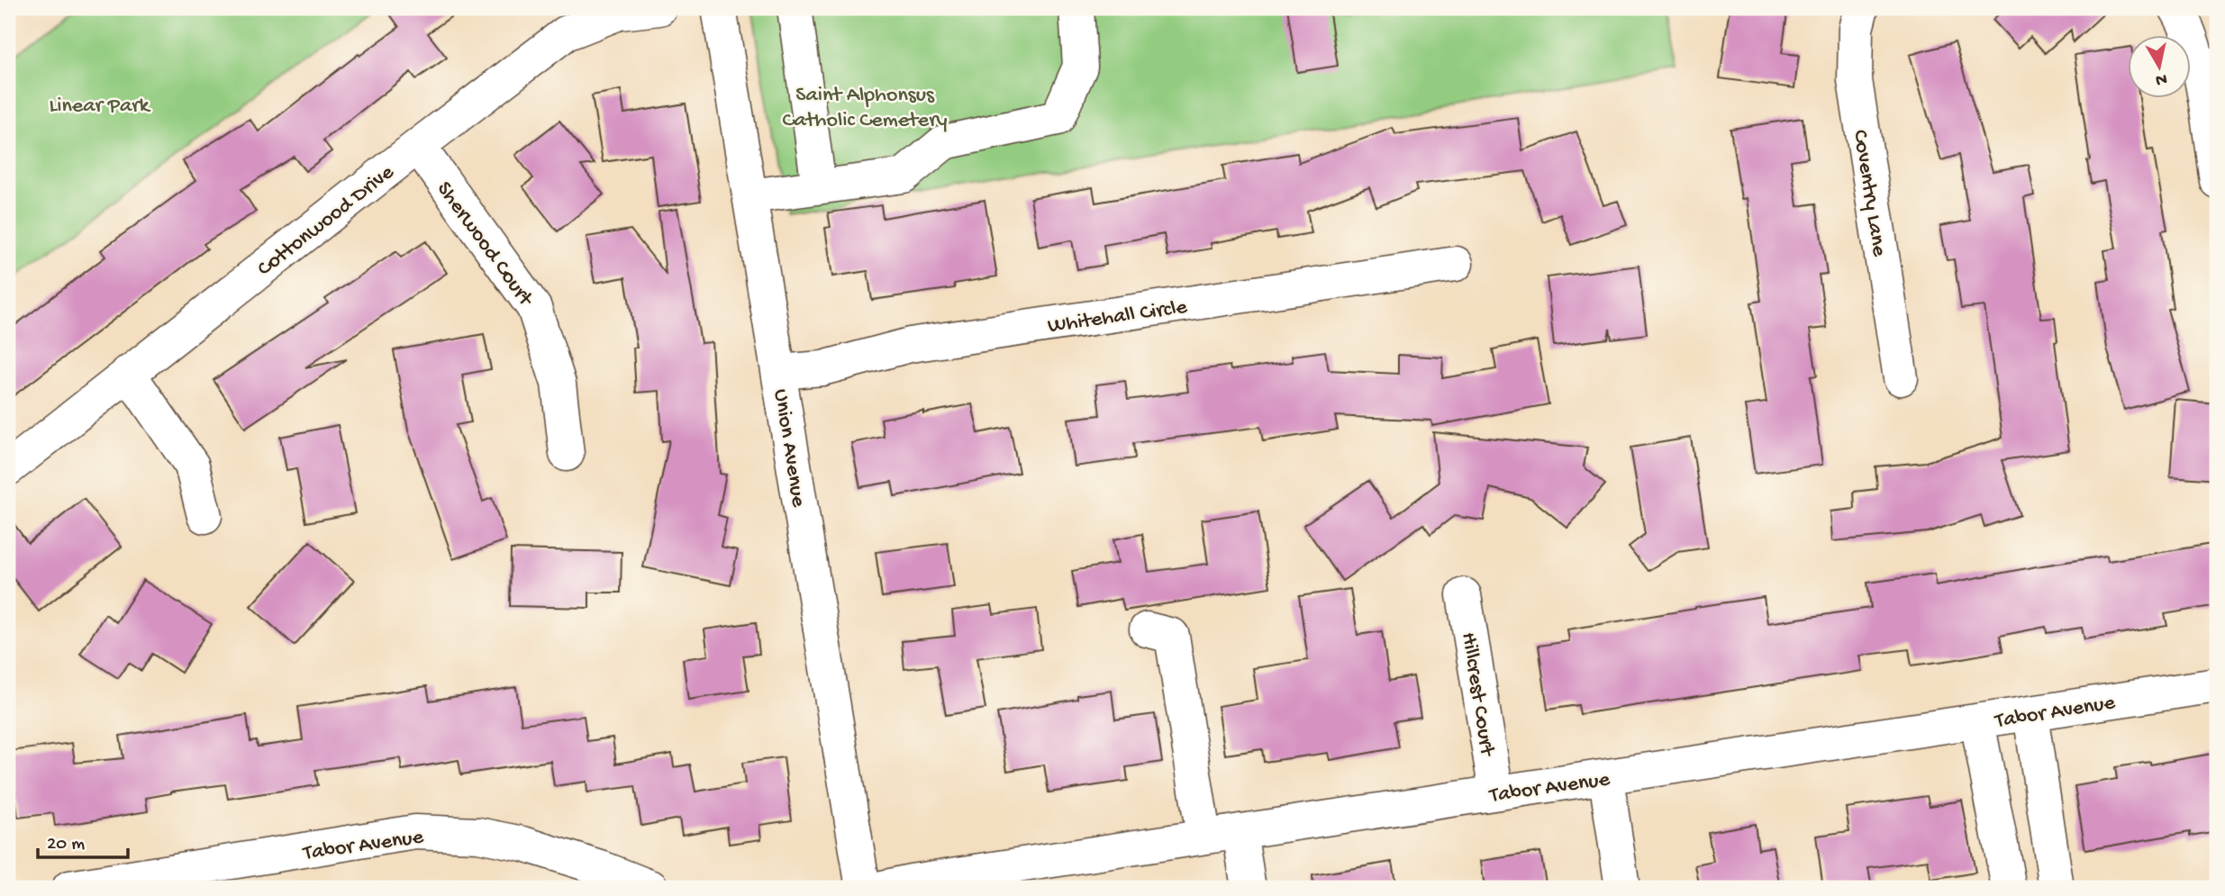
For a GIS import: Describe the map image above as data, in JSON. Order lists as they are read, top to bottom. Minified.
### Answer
{"streets":{"street":["Coventry Lane","Cottonwood Drive","Sherwood Court","Whitehall Circle","Union Avenue","Hillcrest Court","Tabor Avenue"]},"crossings":[["Cottonwood Drive","Sherwood Court"],["Whitehall Circle","Union Avenue"],["Hillcrest Court","Tabor Avenue"]],"parks":["Saint Alphonsus Catholic Cemetery","Linear Park"],"scale_bar":"20 m","north":"bottom"}
